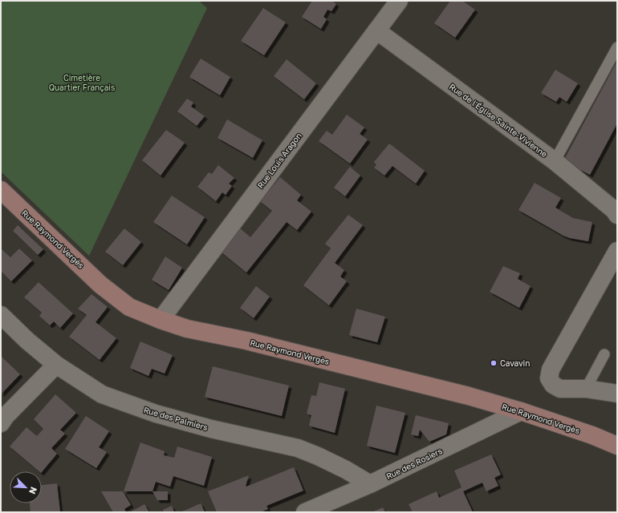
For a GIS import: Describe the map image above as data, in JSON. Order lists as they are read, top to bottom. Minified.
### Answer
{"streets":{"main road":["Rue Raymond Vergès"],"street":["Rue de l'Église Sainte-Vivienne","Rue Louis Aragon","Rue des Palmiers","Rue des Rosiers"]},"crossings":[["Rue de l'Église Sainte-Vivienne","Rue Louis Aragon"],["Rue Louis Aragon","Rue Raymond Vergès"],["Rue Raymond Vergès","Rue des Rosiers"],["Rue des Palmiers","Rue des Rosiers"]],"parks":["Cimetière Quartier Français"],"places":["Cavavin"],"north":"bottom right"}
